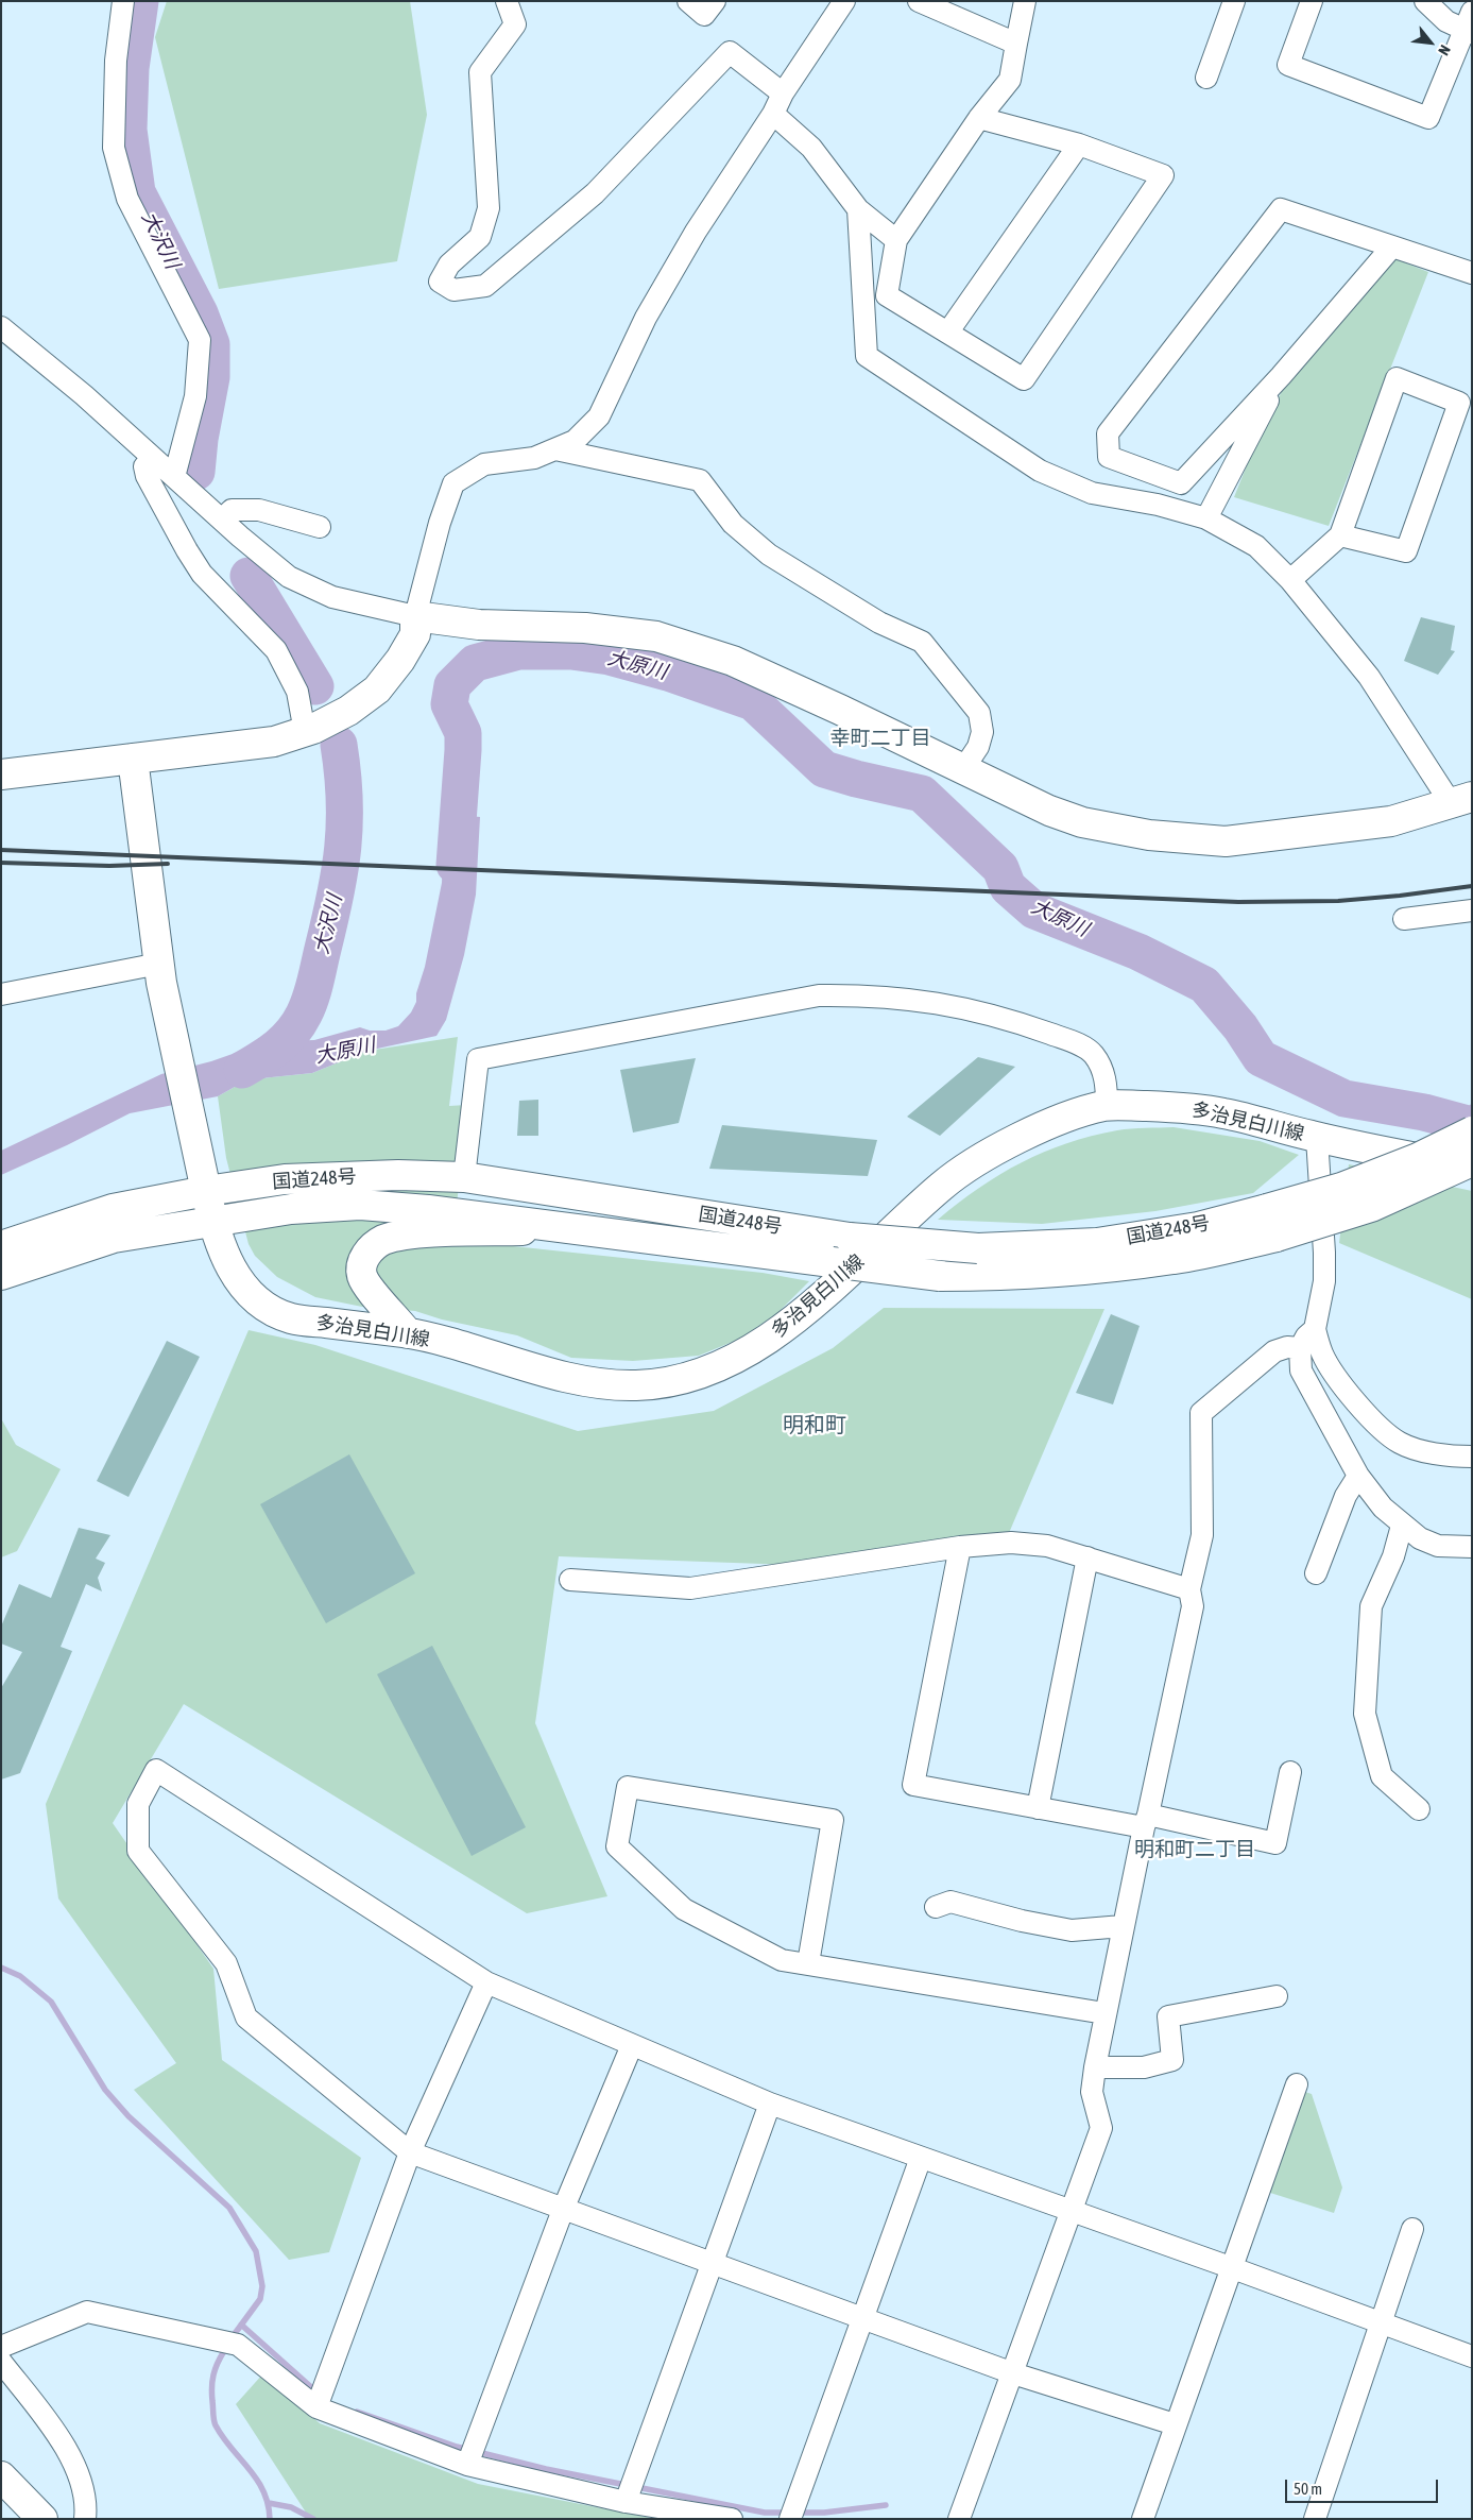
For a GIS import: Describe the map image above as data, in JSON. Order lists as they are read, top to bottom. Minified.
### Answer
{"streets":{"main road":["多治見白川線","国道248号"]},"crossings":[["多治見白川線","国道248号"]],"districts":["幸町二丁目","明和町","明和町二丁目"],"water":["大沢川","大原川"],"scale_bar":"50 m","north":"bottom right"}
